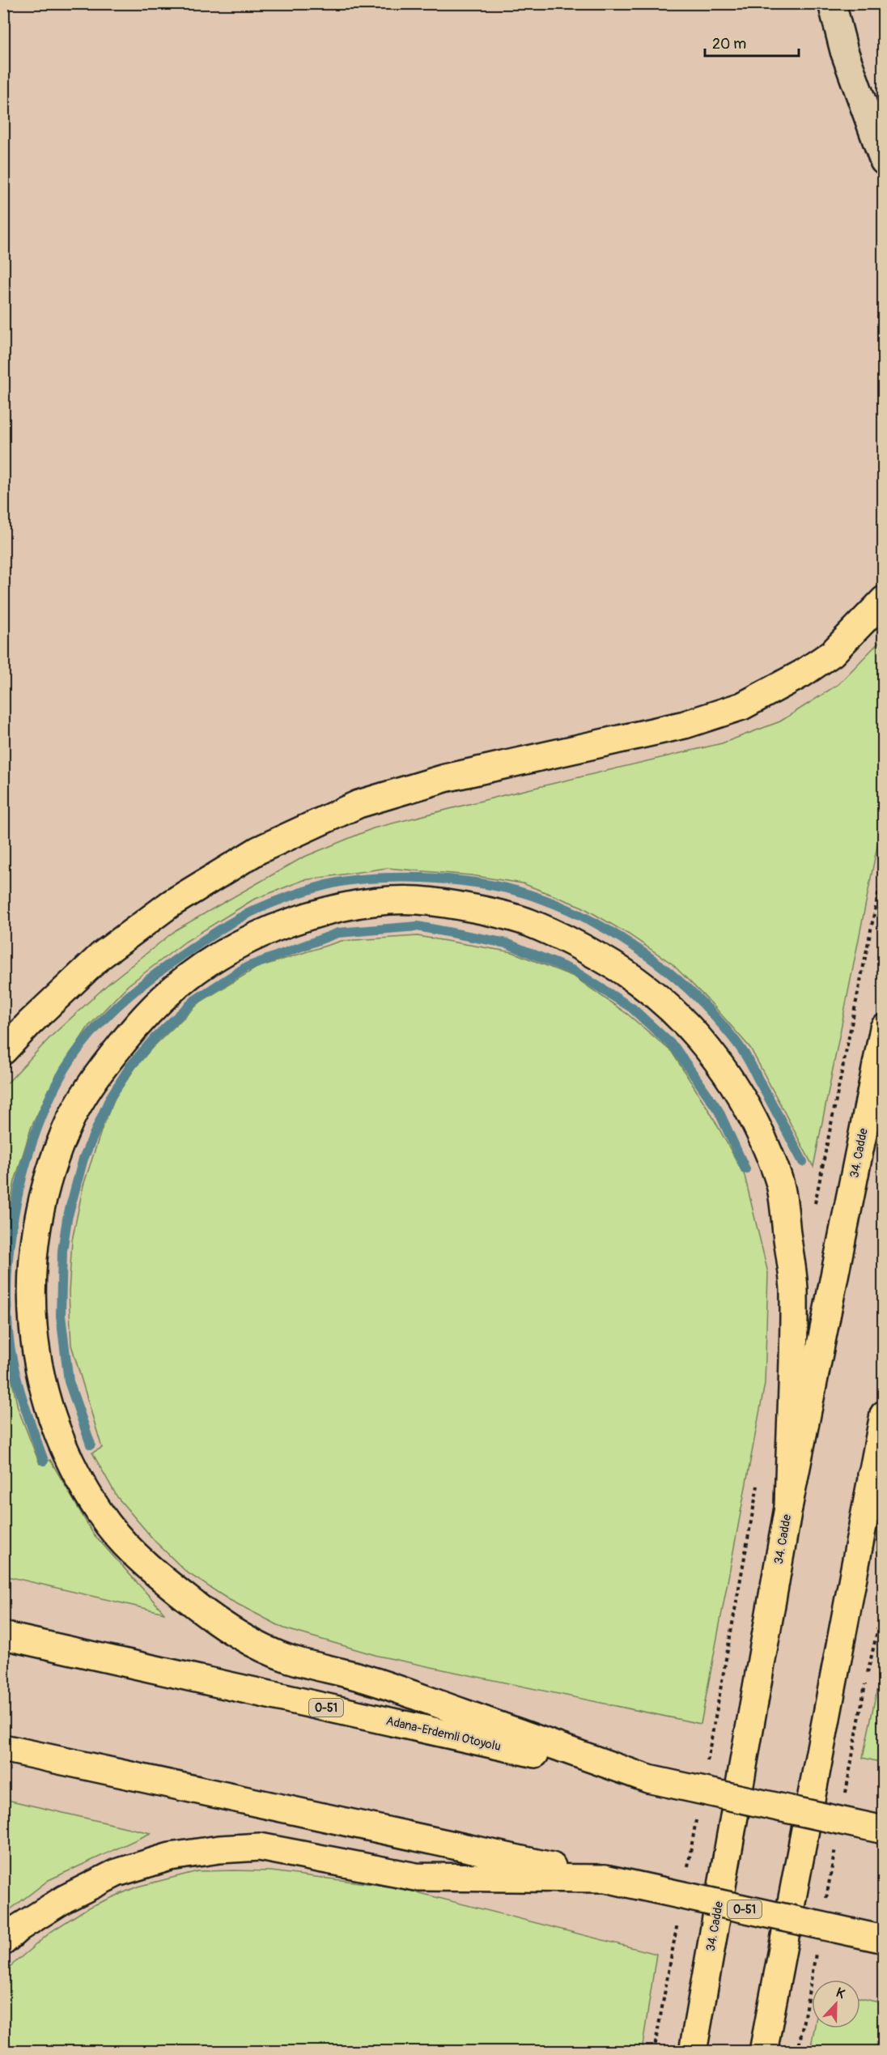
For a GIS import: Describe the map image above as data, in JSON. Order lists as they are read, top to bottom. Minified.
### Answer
{"streets":{"main road":["34. Cadde","O-51","Adana-Erdemli Otoyolu"]},"scale_bar":"20 m","north":"top"}
